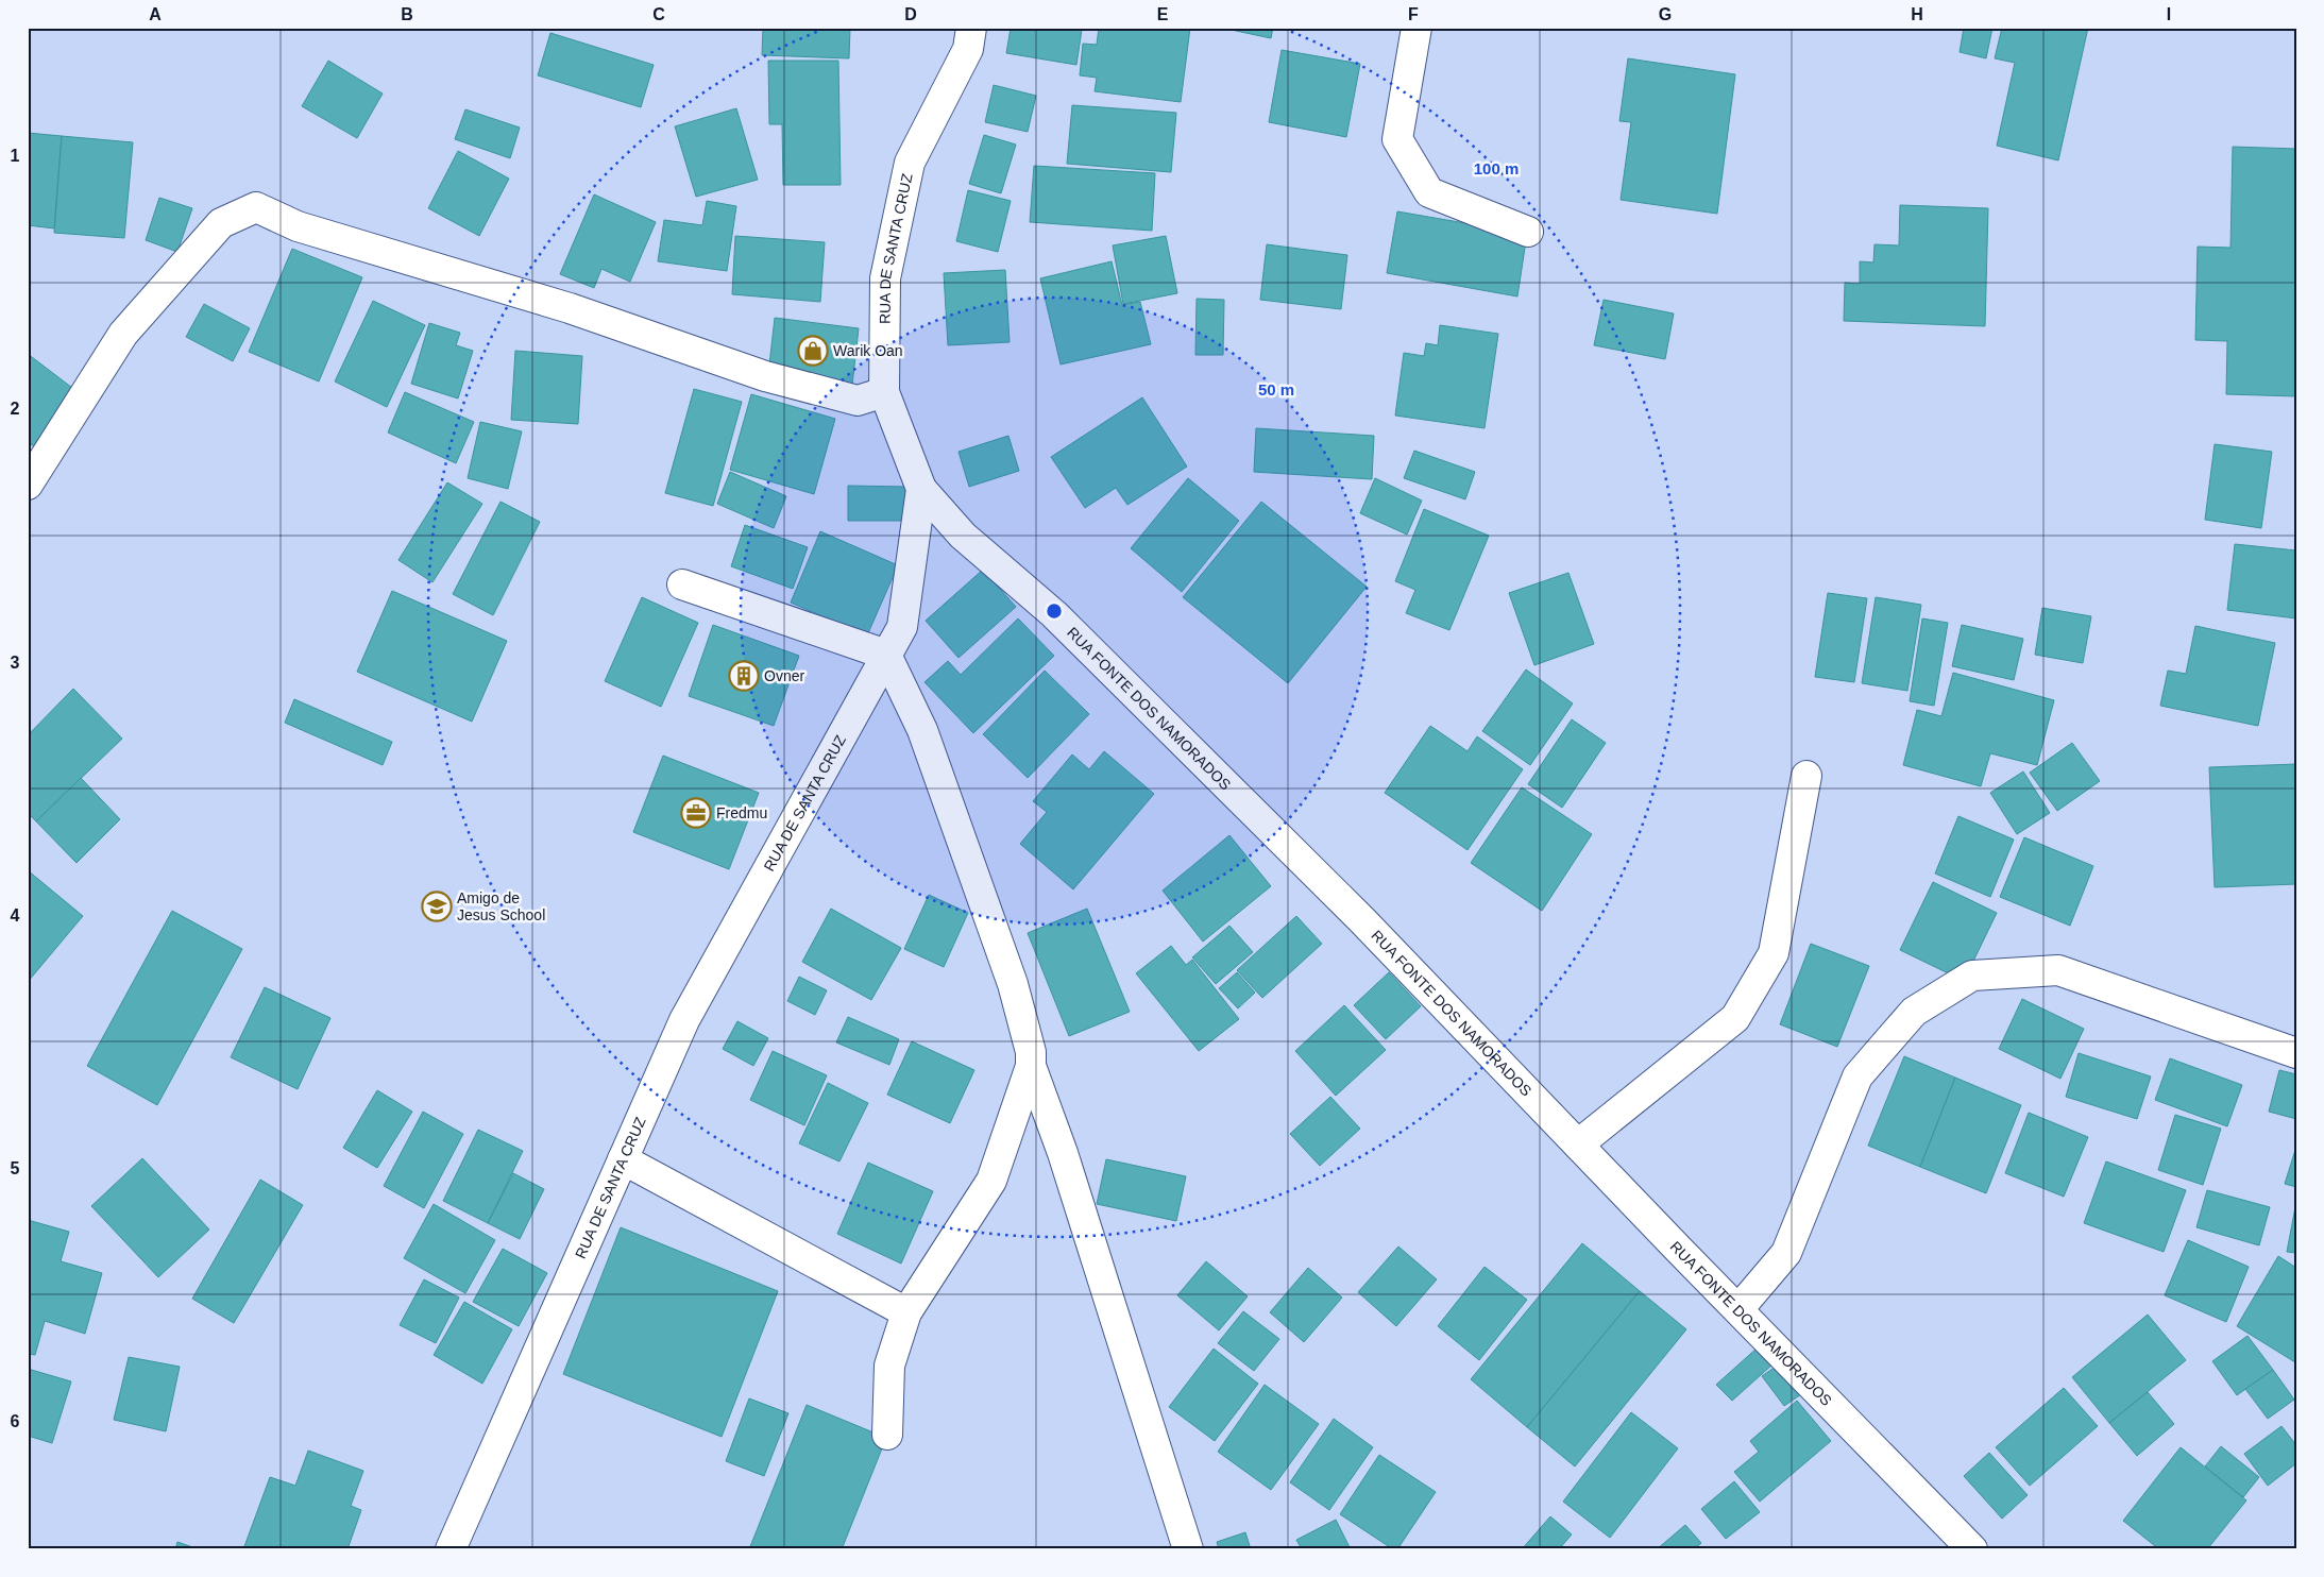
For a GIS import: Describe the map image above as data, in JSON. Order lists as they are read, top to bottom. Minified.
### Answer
{"streets":{"street":["RUA DE SANTA CRUZ","RUA FONTE DOS NAMORADOS"]},"crossings":[["RUA DE SANTA CRUZ","RUA FONTE DOS NAMORADOS"]],"places":{"shop":["Warik Oan"],"building":["Ovner"],"office":["Fredmu"],"school or university":["Amigo de Jesus School"]},"grid":{"columns":["A","B","C","D","E","F","G","H","I"],"rows":["1","2","3","4","5","6"]},"rings":["100 m","50 m"]}
